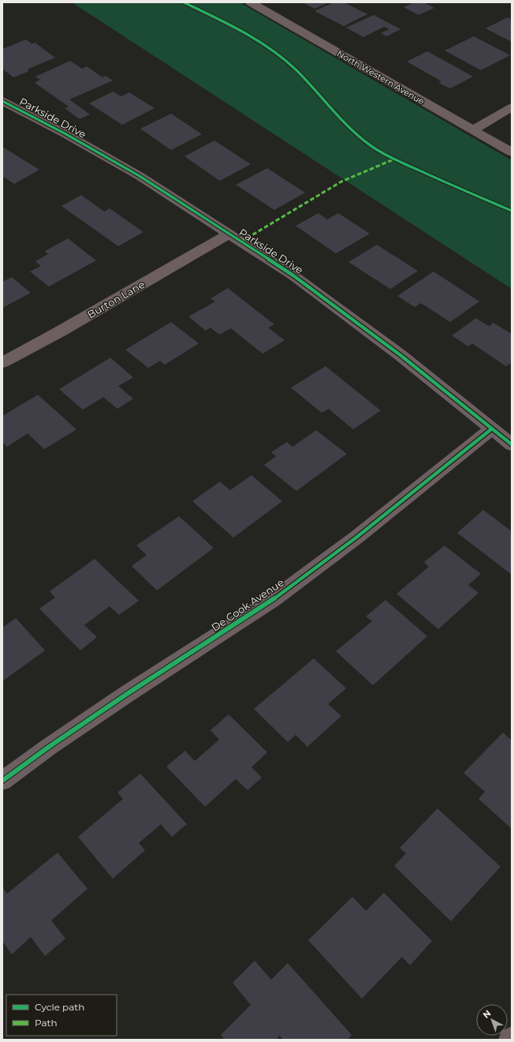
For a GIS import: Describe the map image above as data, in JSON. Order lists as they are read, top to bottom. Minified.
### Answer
{"streets":{"street":["North Western Avenue","Parkside Drive","Burton Lane","De Cook Avenue"]},"crossings":[["Parkside Drive","Burton Lane"],["Parkside Drive","De Cook Avenue"]],"legend":["Cycle path","Path"],"north":"top left"}
